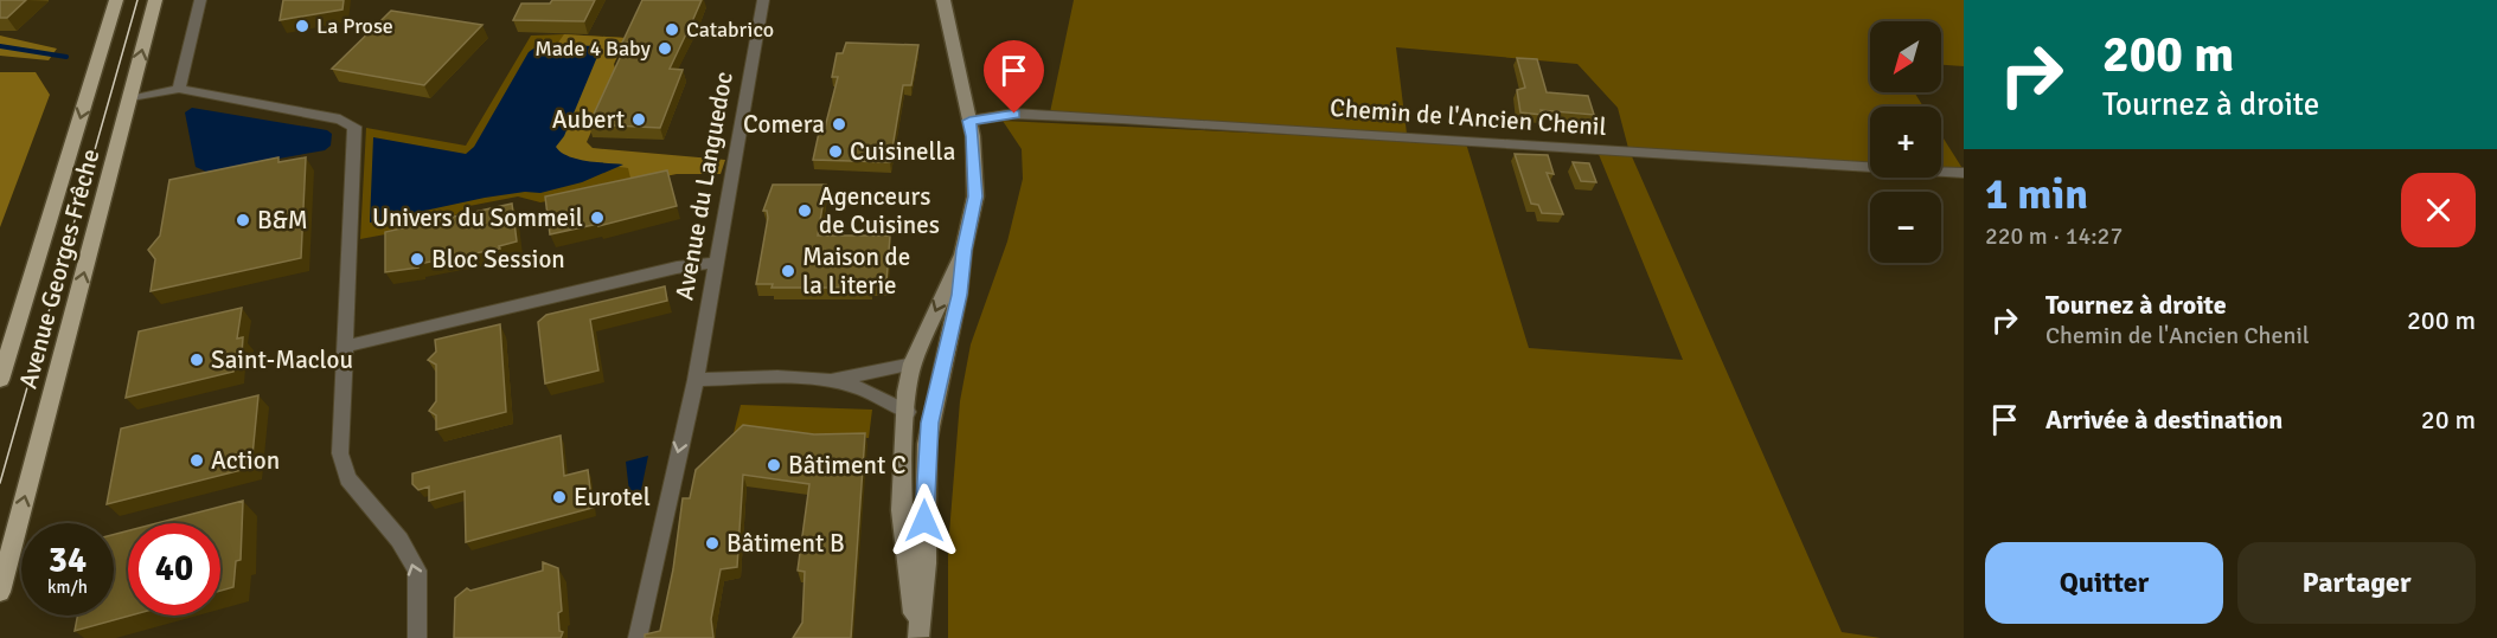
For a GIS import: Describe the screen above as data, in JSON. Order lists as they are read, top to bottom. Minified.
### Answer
{"streets":{"main road":["Avenue Georges Frêche"],"street":["Chemin de l'Ancien Chenil","Avenue du Languedoc"]},"one_way":["Avenue du Languedoc"],"places":["La Prose","Catabrico","Made 4 Baby","Aubert","Comera","Cuisinella","Agenceurs de Cuisines","Univers du Sommeil","B&M","Bloc Session","Maison de la Literie","Saint-Maclou","Action","Bâtiment C","Eurotel","Bâtiment B"],"north":"bottom left","page":{"turn":["200 m","Tournez à droite"],"map_buttons":["+","−"],"heading":["1 min","220 m · 14:27"],"list":[{"name":"Tournez à droite","note":"Chemin de l'Ancien Chenil","value":"200 m"},{"name":"Arrivée à destination","value":"20 m"}],"speed":"34 km/h","limit":"40","buttons":["Quitter","Partager"]}}
